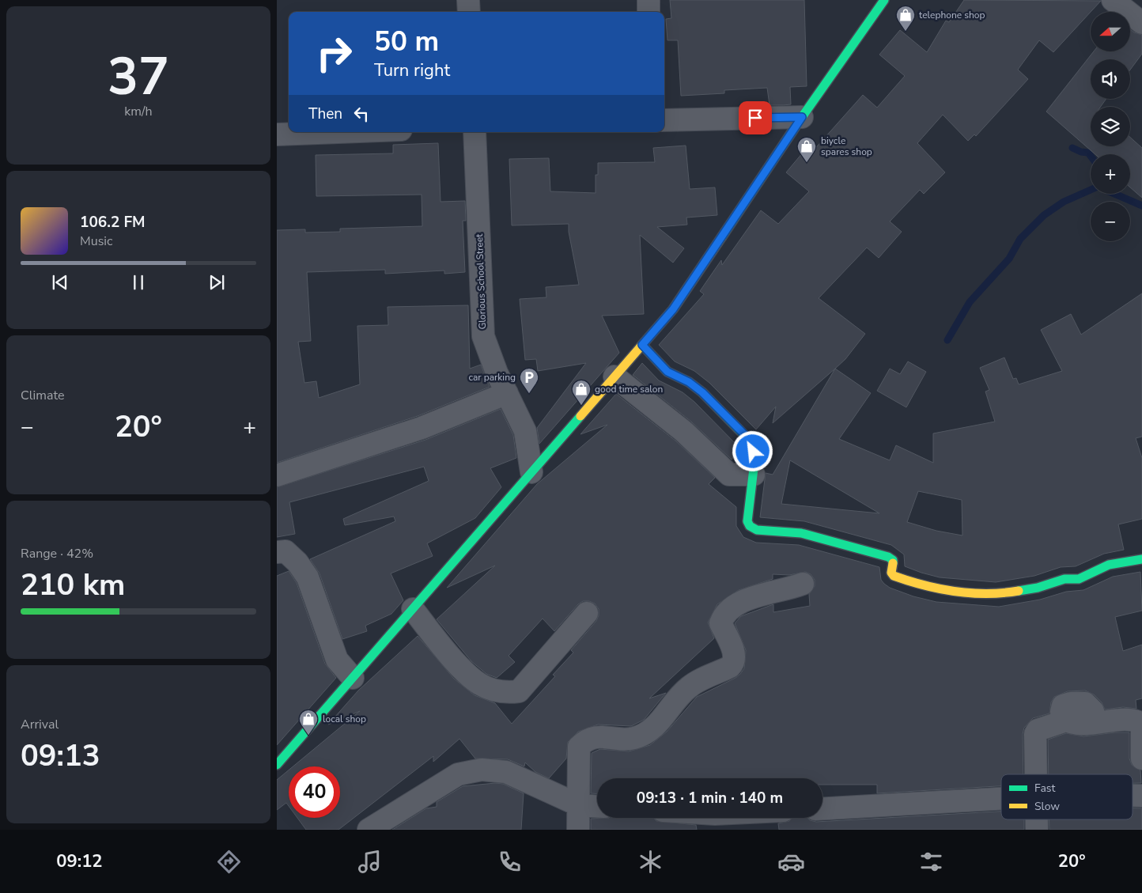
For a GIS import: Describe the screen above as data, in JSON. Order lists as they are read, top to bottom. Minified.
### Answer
{"streets":{"street":["Glorious School Street"]},"places":{"shop":["telephone shop","biycle spares shop","good time salon","local shop"],"parking":["car parking"]},"legend":["Fast","Slow"],"north":"left","page":{"tile":[["37","km/h"],"Climate",["Range · 42%","210 km"],["Arrival","09:13"]],"map_buttons":["+","−"],"turn":["50 m","Turn right"],"then":"Then","song":["106.2 FM","Music"],"heat":["−","20°","+"],"limit":"40","trip":"09:13 · 1 min · 140 m","tabs":["09:12","20°"]}}
